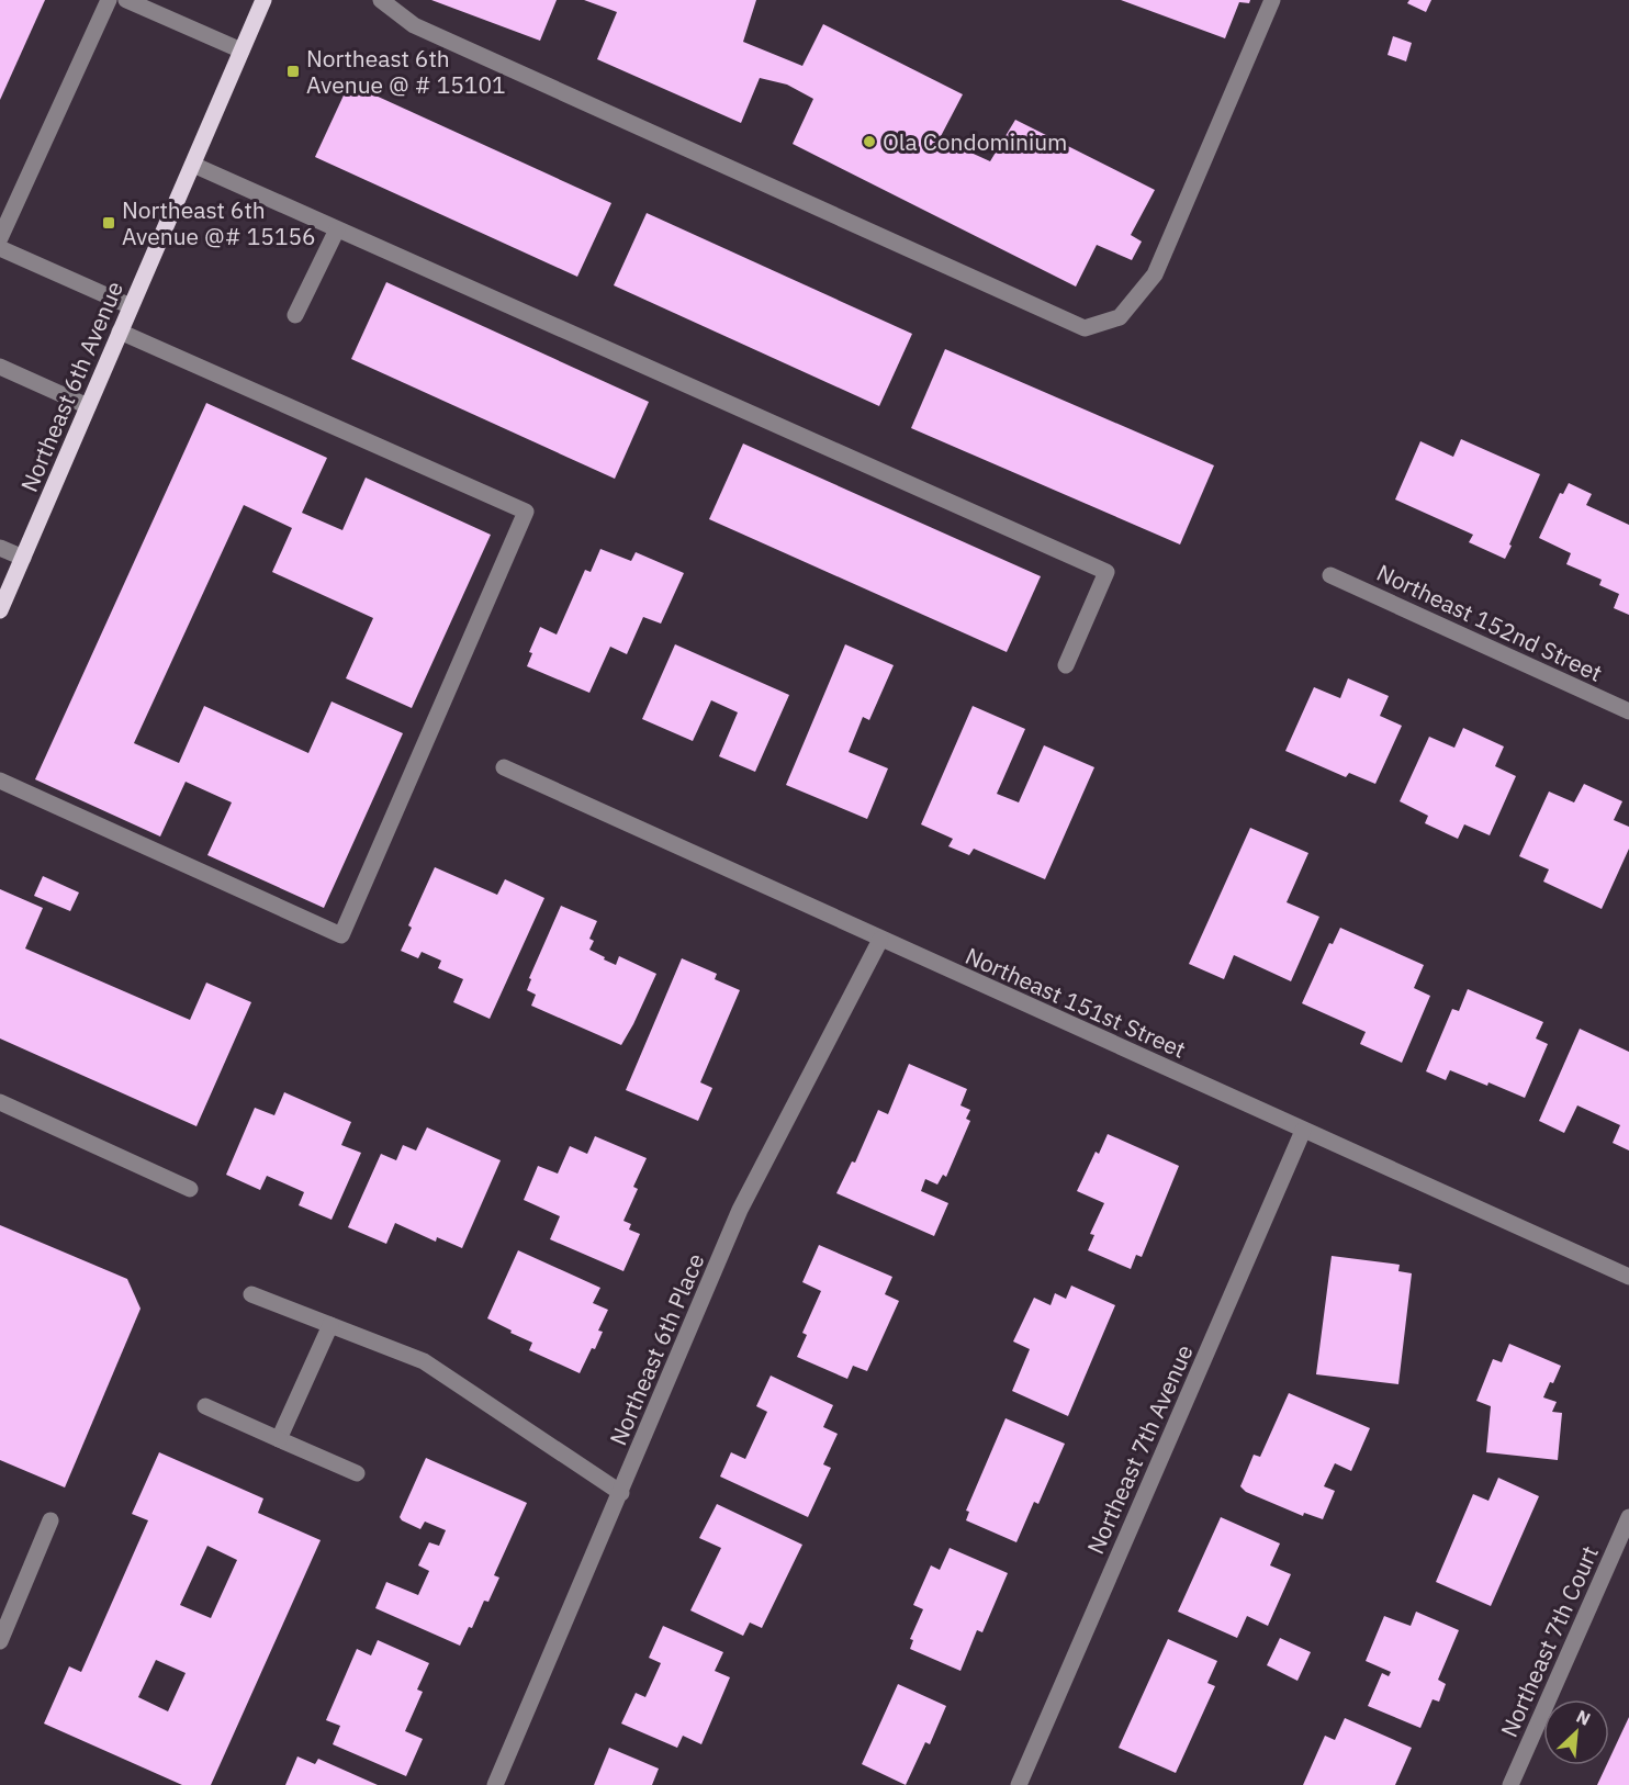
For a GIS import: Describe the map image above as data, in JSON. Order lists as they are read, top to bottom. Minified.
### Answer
{"streets":{"main road":["Northeast 6th Avenue"],"street":["Northeast 152nd Street","Northeast 151st Street","Northeast 6th Place","Northeast 7th Avenue","Northeast 7th Court"]},"crossings":[["Northeast 151st Street","Northeast 6th Place"],["Northeast 151st Street","Northeast 7th Avenue"]],"places":{"transit":["Northeast 6th Avenue @ # 15101","Northeast 6th Avenue @# 15156"],"other":["Ola Condominium"]},"north":"top right"}
